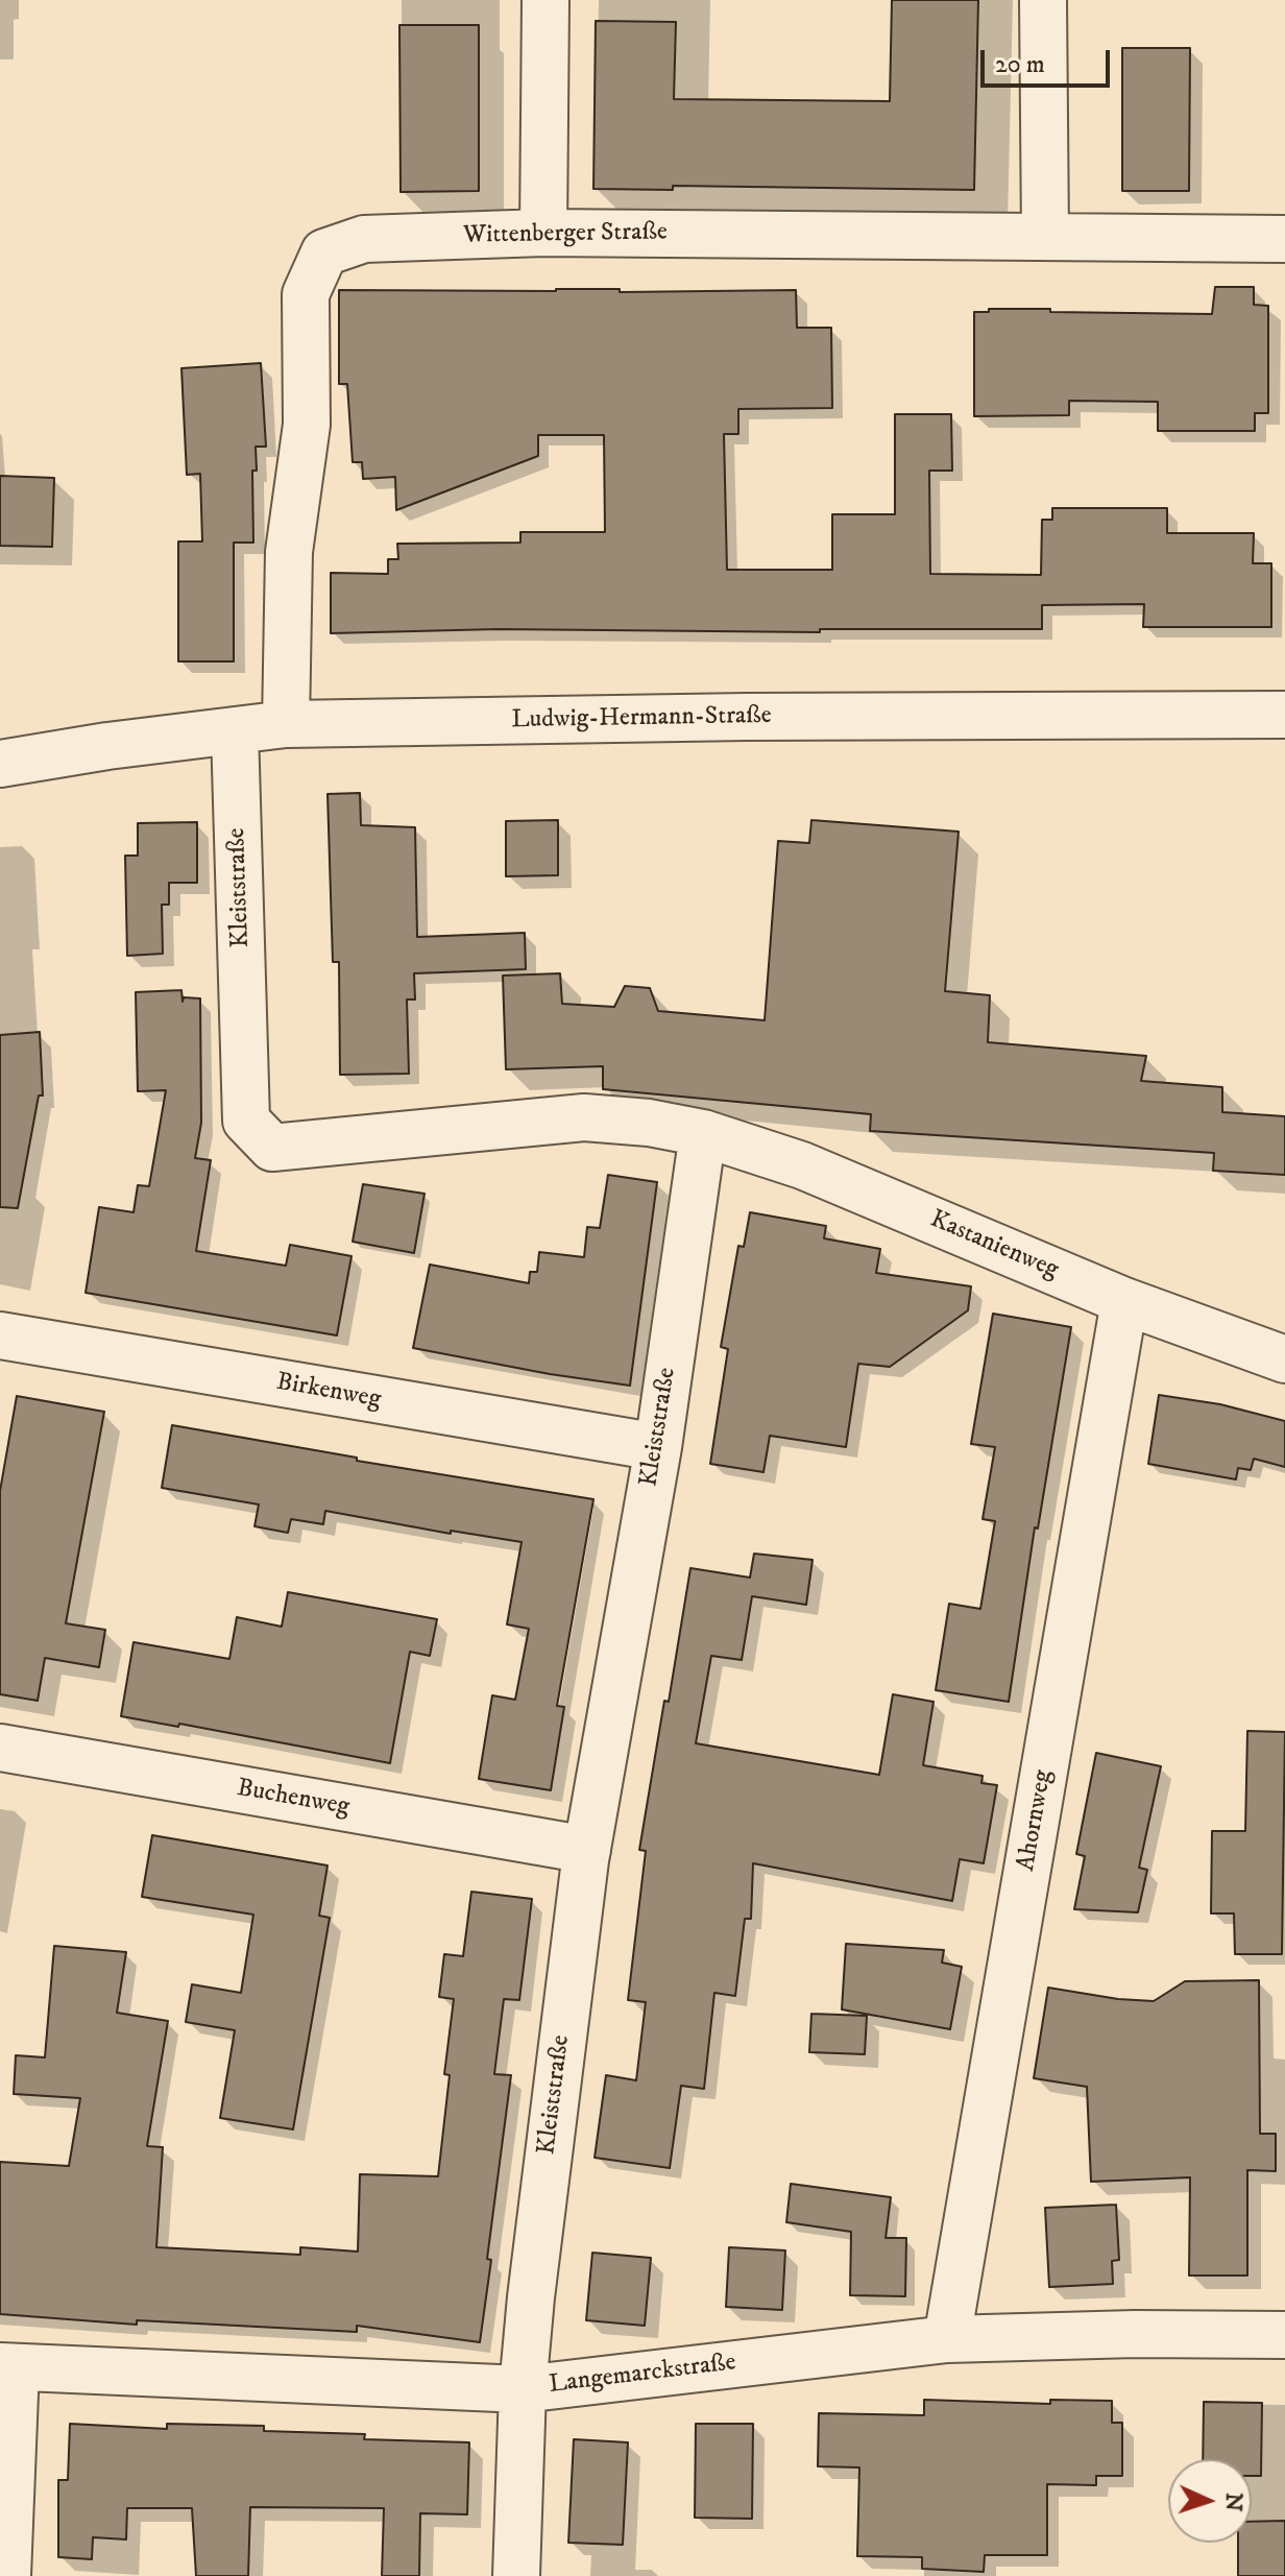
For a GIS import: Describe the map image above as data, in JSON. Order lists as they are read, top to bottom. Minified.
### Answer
{"streets":{"street":["Wittenberger Straße","Ludwig-Hermann-Straße","Kleiststraße","Kastanienweg","Birkenweg","Buchenweg","Ahornweg","Langemarckstraße"]},"crossings":[["Wittenberger Straße","Ludwig-Hermann-Straße"],["Ludwig-Hermann-Straße","Kleiststraße"],["Kleiststraße","Kastanienweg"],["Kleiststraße","Birkenweg"],["Kleiststraße","Buchenweg"],["Kleiststraße","Langemarckstraße"],["Kastanienweg","Ahornweg"],["Ahornweg","Langemarckstraße"]],"scale_bar":"20 m","north":"right"}
